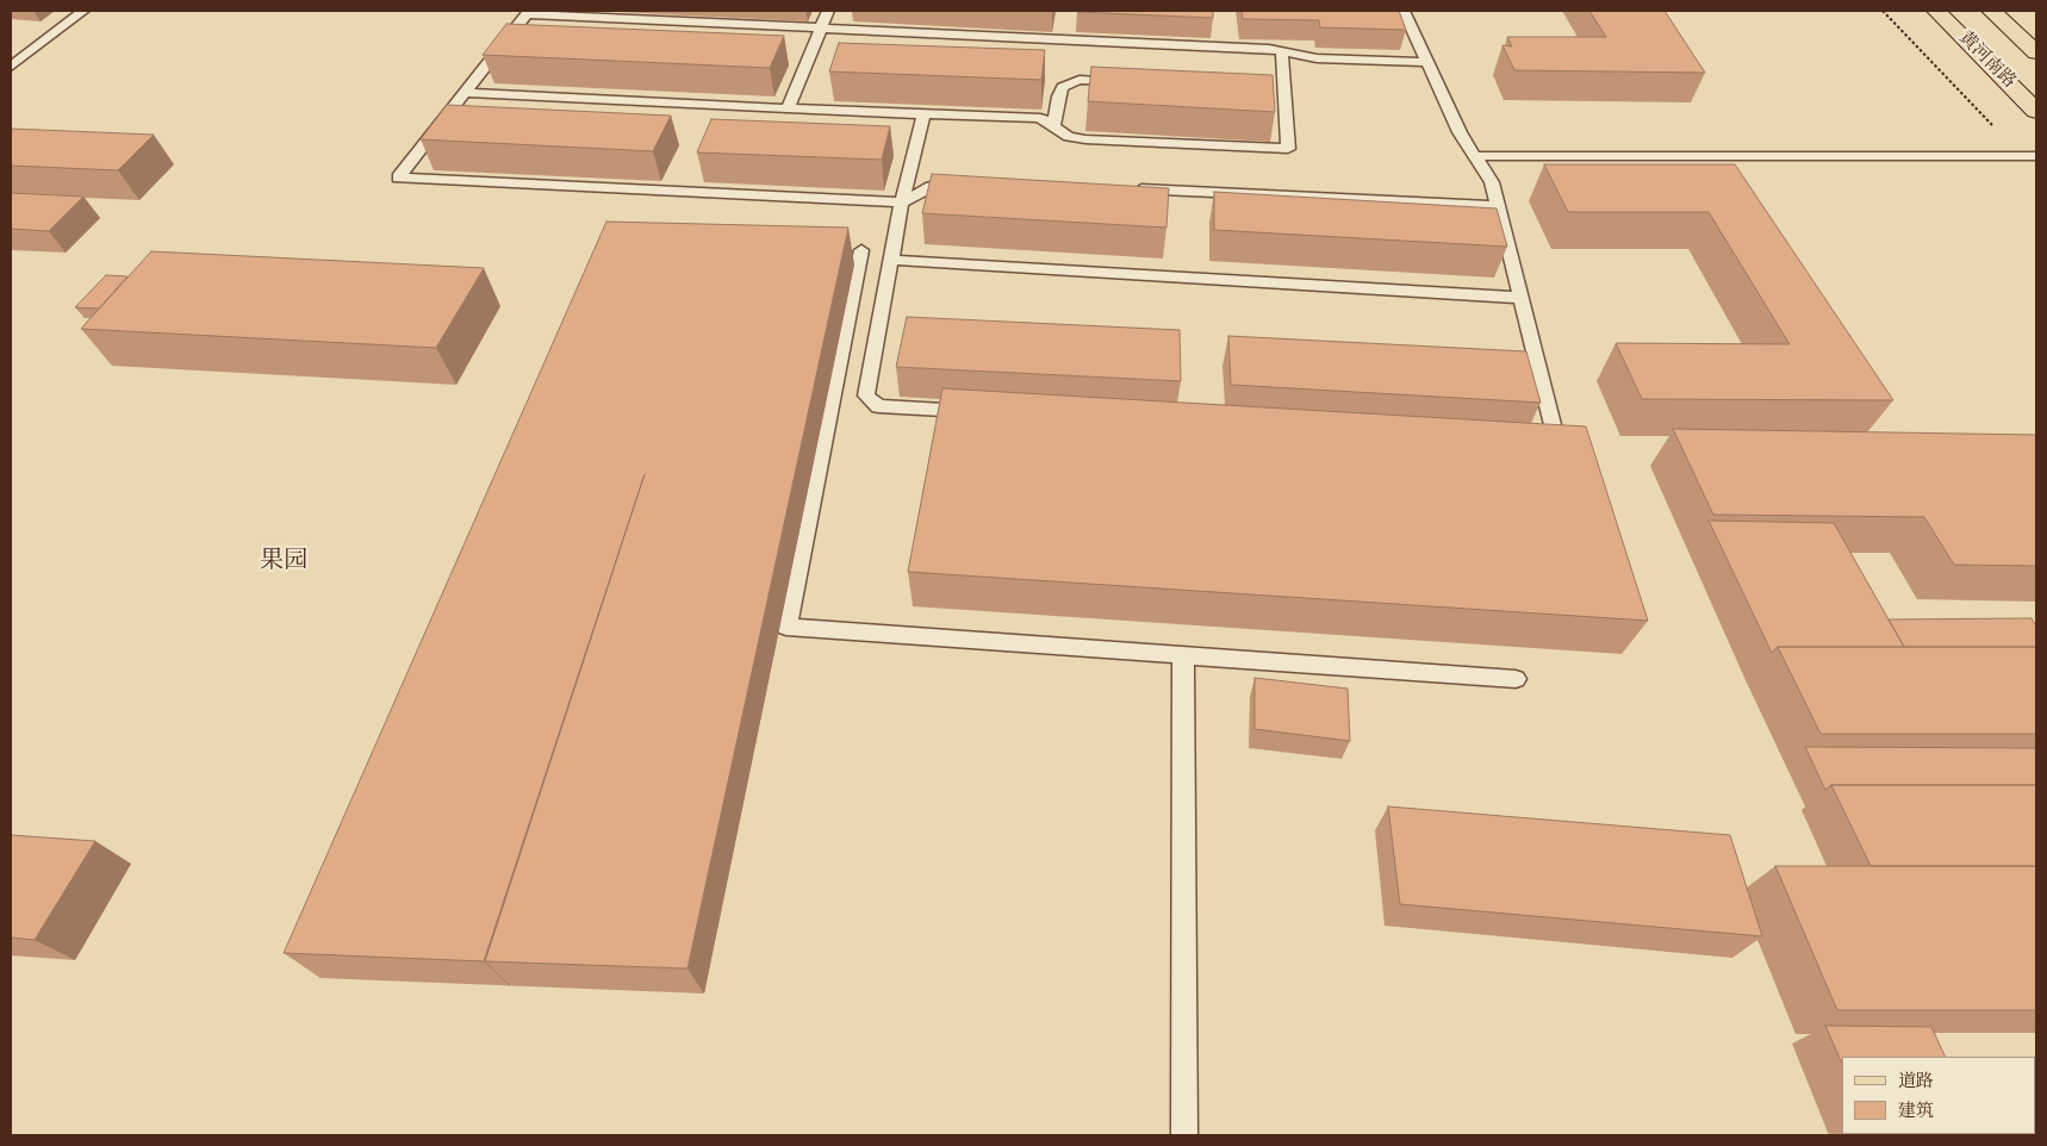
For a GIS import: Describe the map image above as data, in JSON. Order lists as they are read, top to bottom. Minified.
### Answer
{"streets":{"main road":["黄河南路"]},"districts":["果园"],"legend":["道路","建筑"]}
